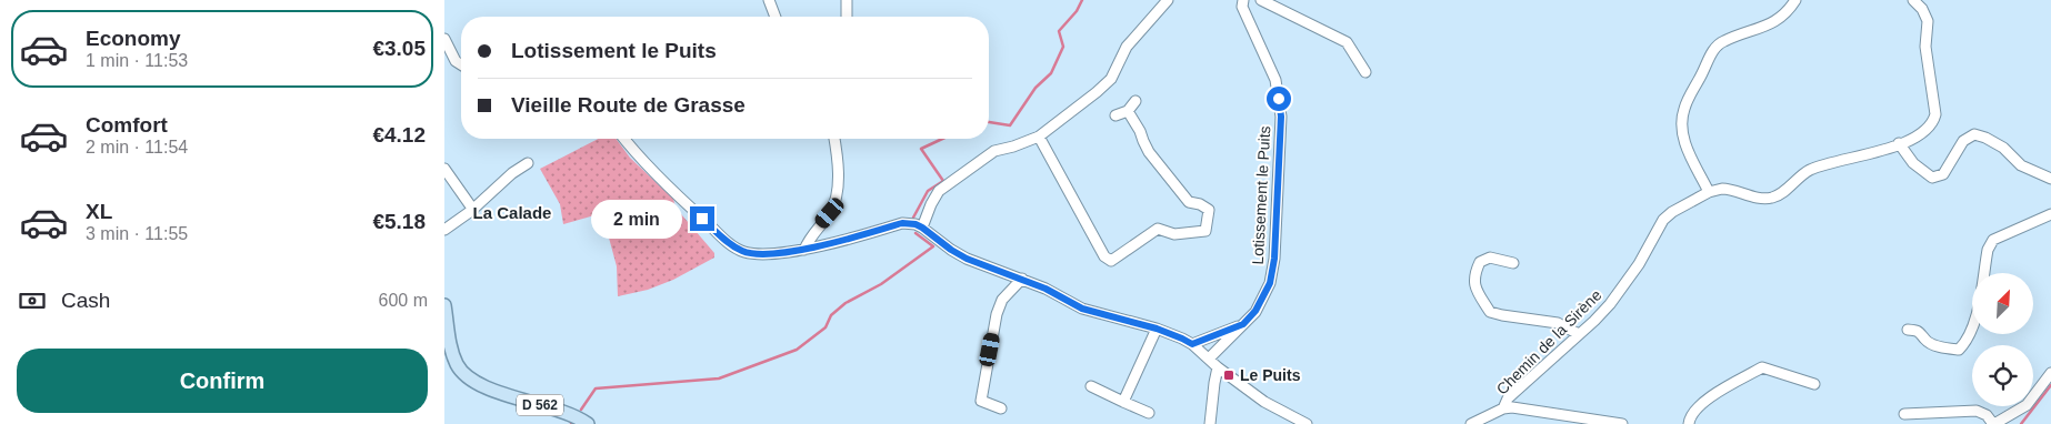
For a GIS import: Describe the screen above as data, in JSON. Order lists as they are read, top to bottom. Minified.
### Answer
{"streets":{"main road":["D 562"],"street":["Lotissement le Puits","Chemin de la Sirène"]},"districts":["La Calade"],"places":{"transit":["Le Puits"]},"north":"top right","page":{"list":[{"name":"Economy","note":"1 min · 11:53","value":"€3.05"},{"name":"Comfort","note":"2 min · 11:54","value":"€4.12"},{"name":"XL","note":"3 min · 11:55","value":"€5.18"}],"banner":["Lotissement le Puits","Vieille Route de Grasse"],"bubble":"2 min","pay":["Cash","600 m"],"buttons":"Confirm"}}
